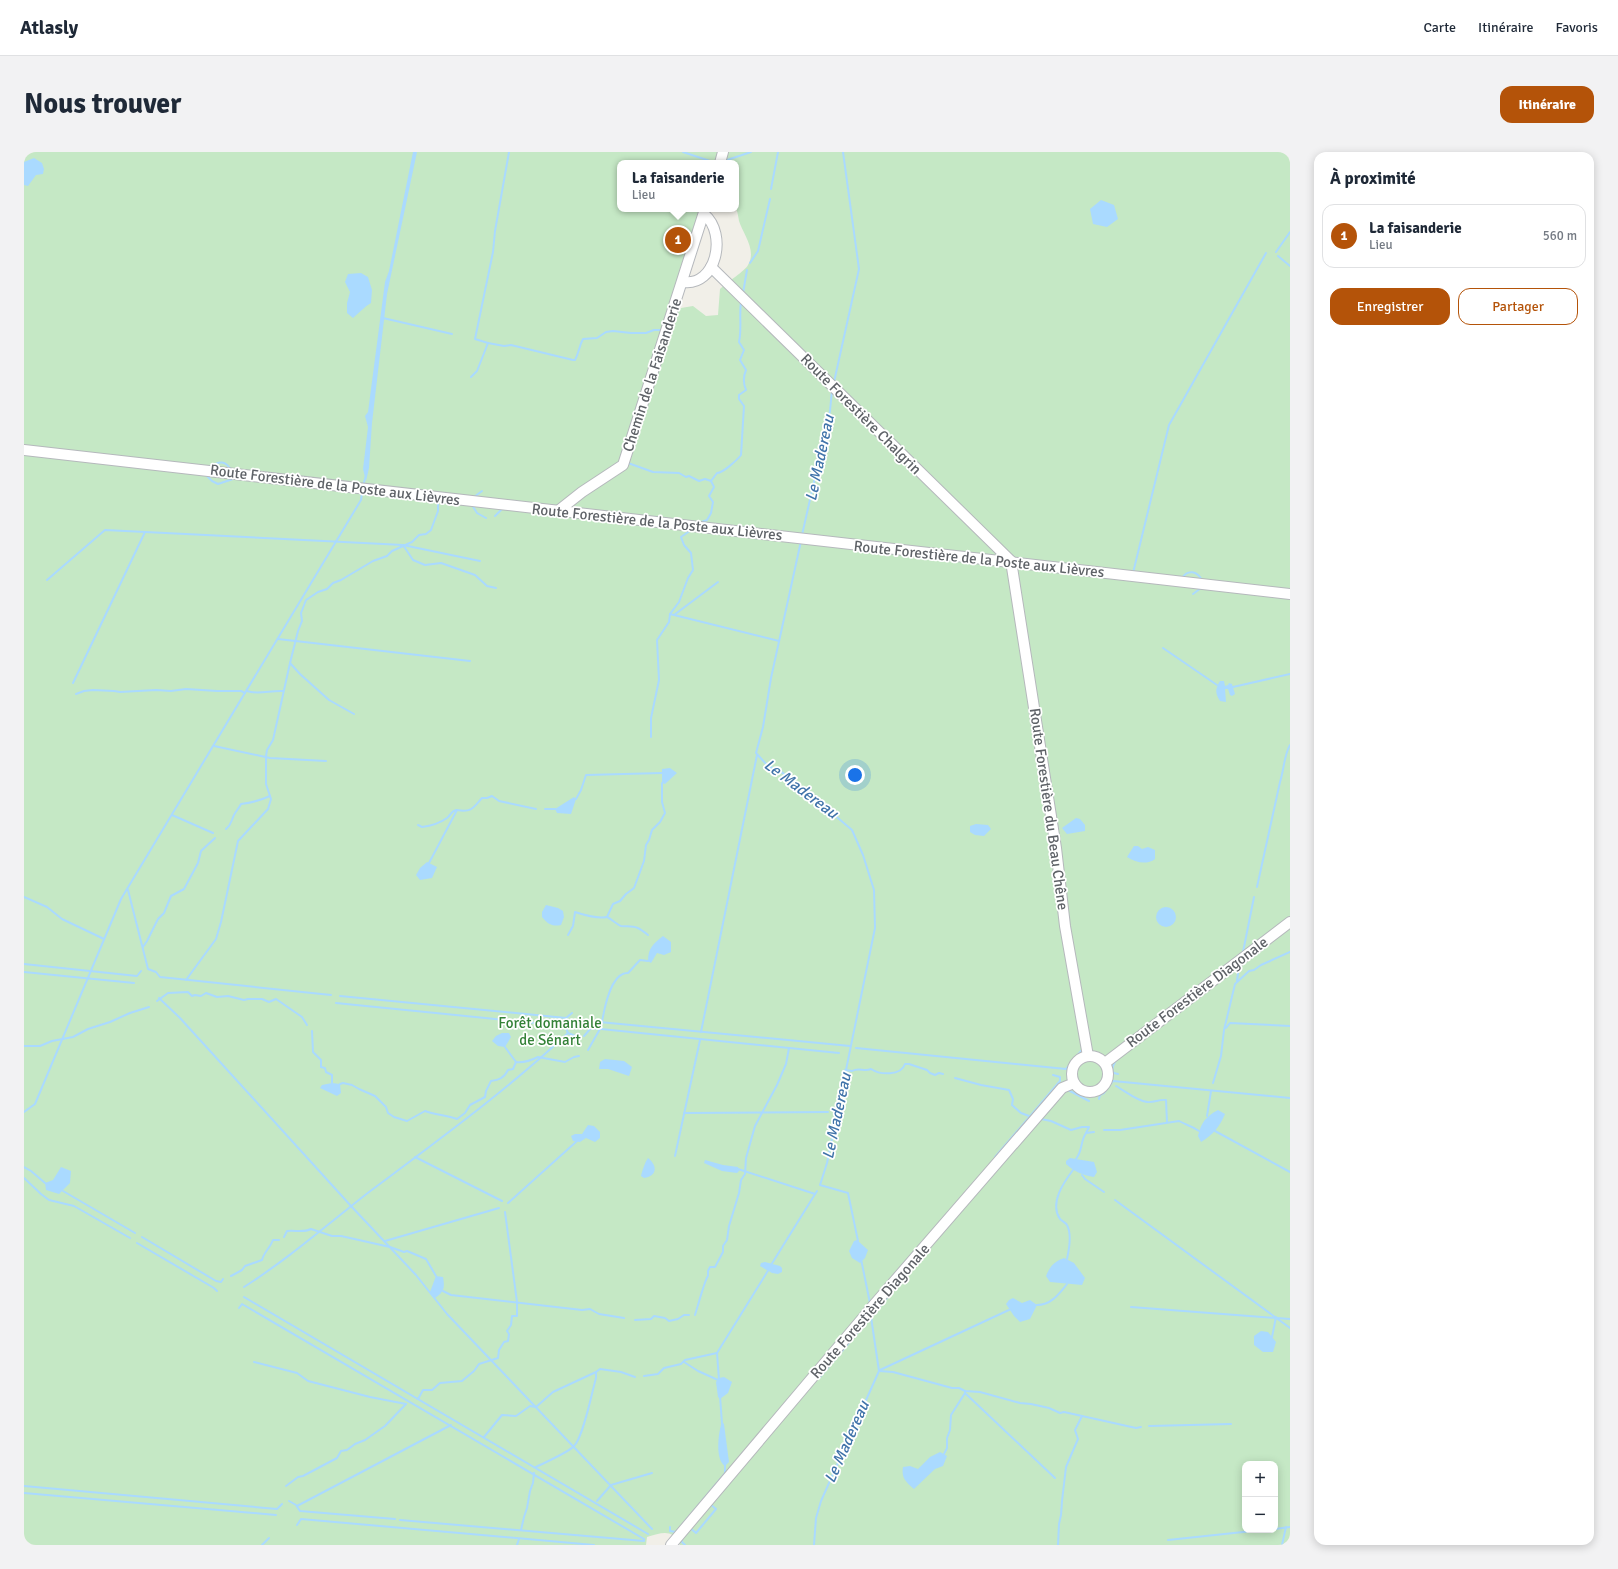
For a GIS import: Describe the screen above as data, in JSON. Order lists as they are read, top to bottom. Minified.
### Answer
{"streets":{"street":["Chemin de la Faisanderie","Route Forestière Chalgrin","Route Forestière de la Poste aux Lièvres","Route Forestière du Beau Chêne","Route Forestière Diagonale"]},"crossings":[["Chemin de la Faisanderie","Route Forestière de la Poste aux Lièvres"],["Route Forestière Chalgrin","Route Forestière de la Poste aux Lièvres"],["Route Forestière Chalgrin","Route Forestière du Beau Chêne"],["Route Forestière de la Poste aux Lièvres","Route Forestière du Beau Chêne"],["Route Forestière du Beau Chêne","Route Forestière Diagonale"]],"water":["Le Madereau"],"parks":["Forêt domaniale de Sénart"],"page":{"header":"Atlasly","nav":["Carte","Itinéraire","Favoris"],"buttons":["Itinéraire",["Enregistrer","Partager"]],"title":"Nous trouver","heading":"À proximité","popup":["La faisanderie","Lieu"],"list":[{"mark":"1","name":"La faisanderie","note":"Lieu","value":"560 m"}],"pins":"1","map_buttons":["+","−"]}}
